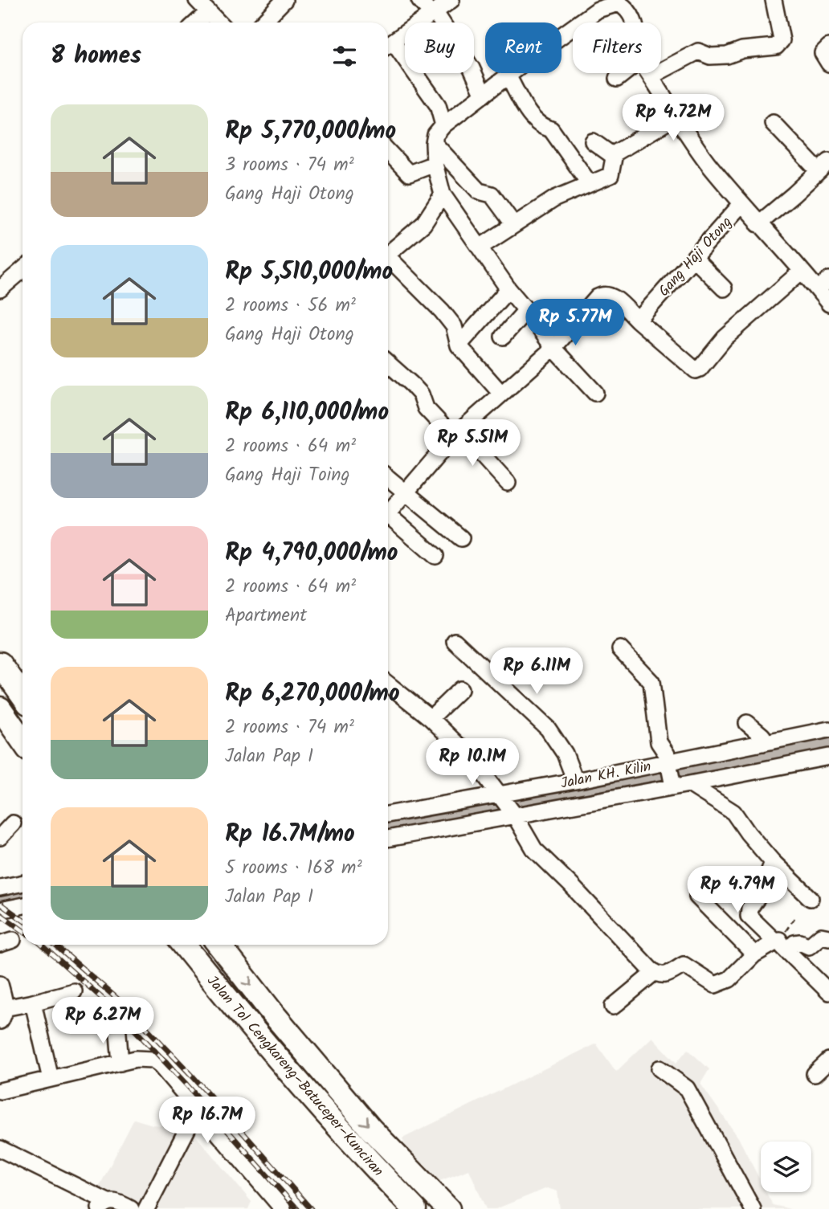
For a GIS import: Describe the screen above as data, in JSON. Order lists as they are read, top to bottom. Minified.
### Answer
{"streets":{"highway":["Jalan Tol Cengkareng–Batuceper–Kunciran"],"street":["Gang Haji Otong","Jalan KH. Kilin"]},"page":{"chip":["Buy","Rent","Filters"],"heading":"8 homes","list":[{"name":"Rp 5,770,000/mo","note":"3 rooms · 74 m² · Gang Haji Otong"},{"name":"Rp 5,510,000/mo","note":"2 rooms · 56 m² · Gang Haji Otong"},{"name":"Rp 6,110,000/mo","note":"2 rooms · 64 m² · Gang Haji Toing"},{"name":"Rp 4,790,000/mo","note":"2 rooms · 64 m² · Apartment"},{"name":"Rp 6,270,000/mo","note":"2 rooms · 74 m² · Jalan Pap I"},{"name":"Rp 16.7M/mo","note":"5 rooms · 168 m² · Jalan Pap I"}],"price":["Rp 4.72M","Rp 5.77M","Rp 5.51M","Rp 6.11M","Rp 10.1M","Rp 4.79M","Rp 6.27M","Rp 16.7M"]}}
